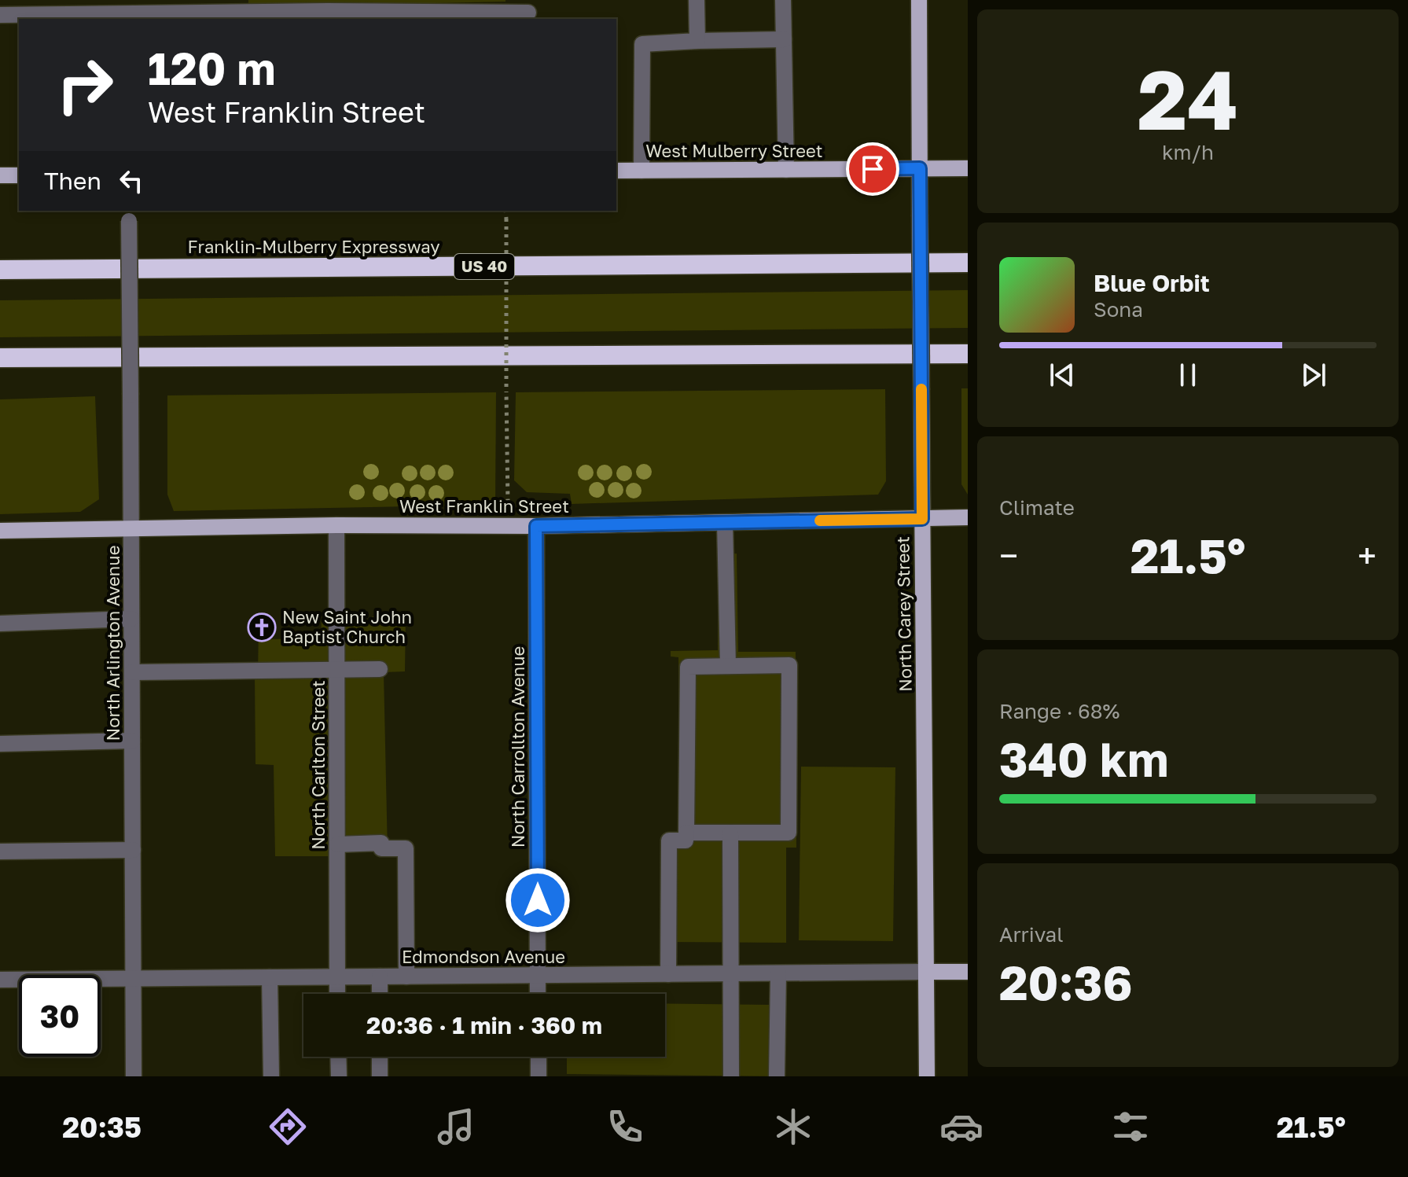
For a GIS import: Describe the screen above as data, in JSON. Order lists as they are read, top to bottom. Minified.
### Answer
{"streets":{"highway":["Franklin-Mulberry Expressway","US 40"],"main road":["West Mulberry Street","West Franklin Street","North Carey Street","Edmondson Avenue"],"street":["North Arlington Avenue","North Carrollton Avenue","North Carlton Street"]},"crossings":[["West Mulberry Street","North Carey Street"],["West Franklin Street","North Carey Street"],["West Franklin Street","North Arlington Avenue"],["West Franklin Street","North Carrollton Avenue"],["West Franklin Street","North Carlton Street"],["North Carey Street","Edmondson Avenue"],["North Arlington Avenue","Edmondson Avenue"],["North Carrollton Avenue","Edmondson Avenue"],["North Carlton Street","Edmondson Avenue"]],"places":{"church":["New Saint John Baptist Church"]},"page":{"tile":[["24","km/h"],"Climate",["Range · 68%","340 km"],["Arrival","20:36"]],"turn":["120 m","West Franklin Street"],"then":"Then","song":["Blue Orbit","Sona"],"heat":["−","21.5°","+"],"limit":"30","trip":"20:36 · 1 min · 360 m","tabs":["20:35","21.5°"]}}
